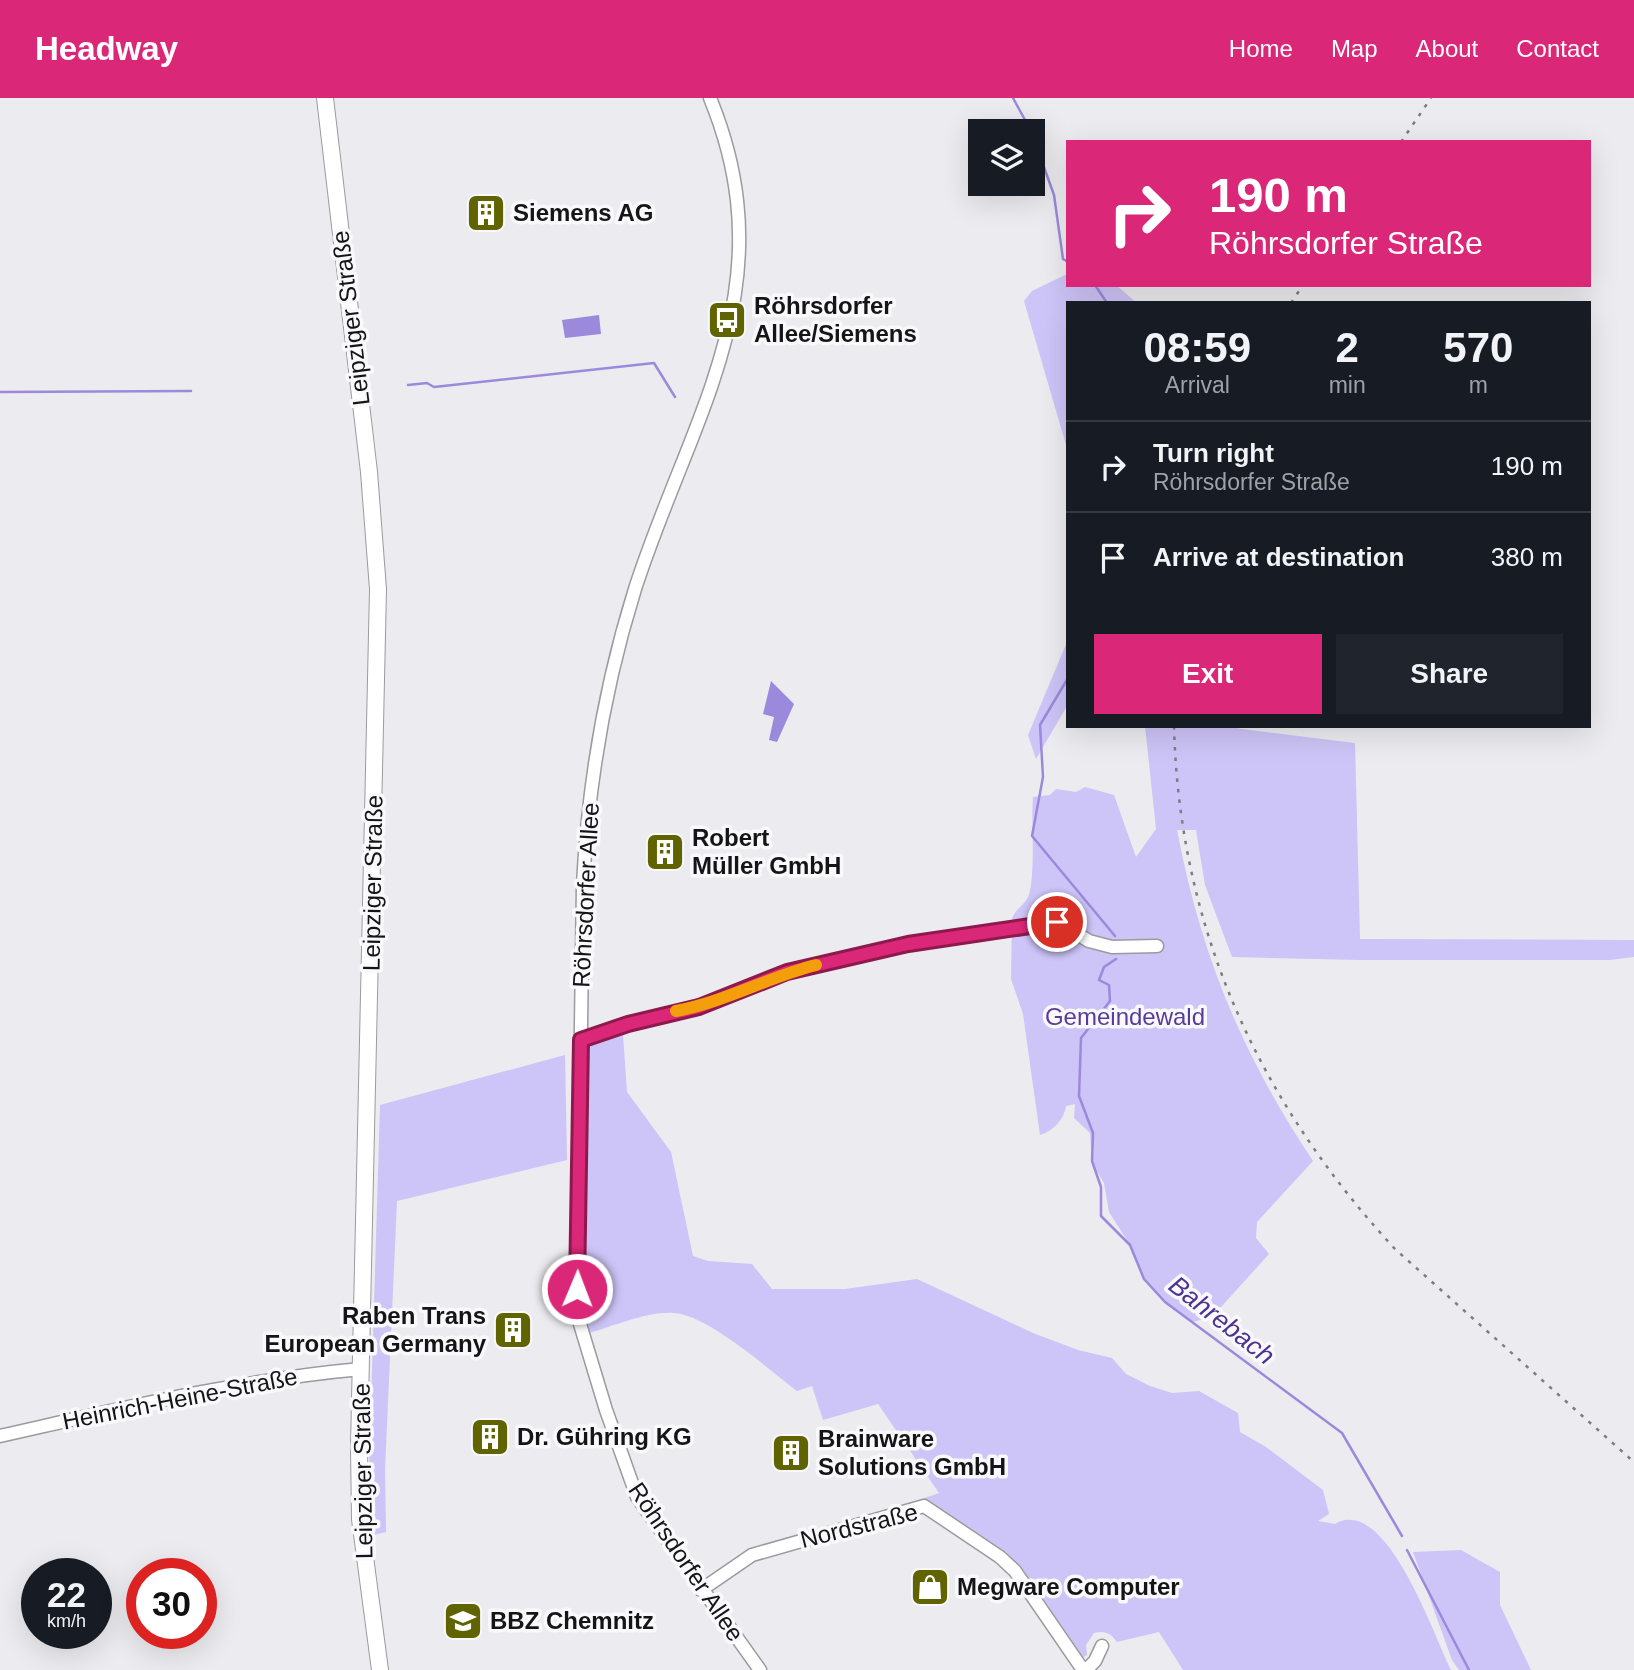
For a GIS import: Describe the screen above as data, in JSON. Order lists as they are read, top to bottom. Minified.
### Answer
{"streets":{"main road":["Leipziger Straße"],"street":["Röhrsdorfer Allee","Heinrich-Heine-Straße","Nordstraße"]},"crossings":[["Leipziger Straße","Heinrich-Heine-Straße"],["Röhrsdorfer Allee","Nordstraße"]],"water":["Bahrebach"],"parks":["Gemeindewald"],"places":{"building":["Siemens AG","Robert Müller GmbH","Raben Trans European Germany","Dr. Gühring KG","Brainware Solutions GmbH"],"bus stop":["Röhrsdorfer Allee/Siemens"],"shop":["Megware Computer"],"school or university":["BBZ Chemnitz"]},"page":{"header":"Headway","nav":["Home","Map","About","Contact"],"turn":["190 m","Röhrsdorfer Straße"],"eta":["08:59","Arrival","2","min","570","m"],"list":[{"name":"Turn right","note":"Röhrsdorfer Straße","value":"190 m"},{"name":"Arrive at destination","value":"380 m"}],"buttons":["Exit","Share"],"speed":"22 km/h","limit":"30"}}
